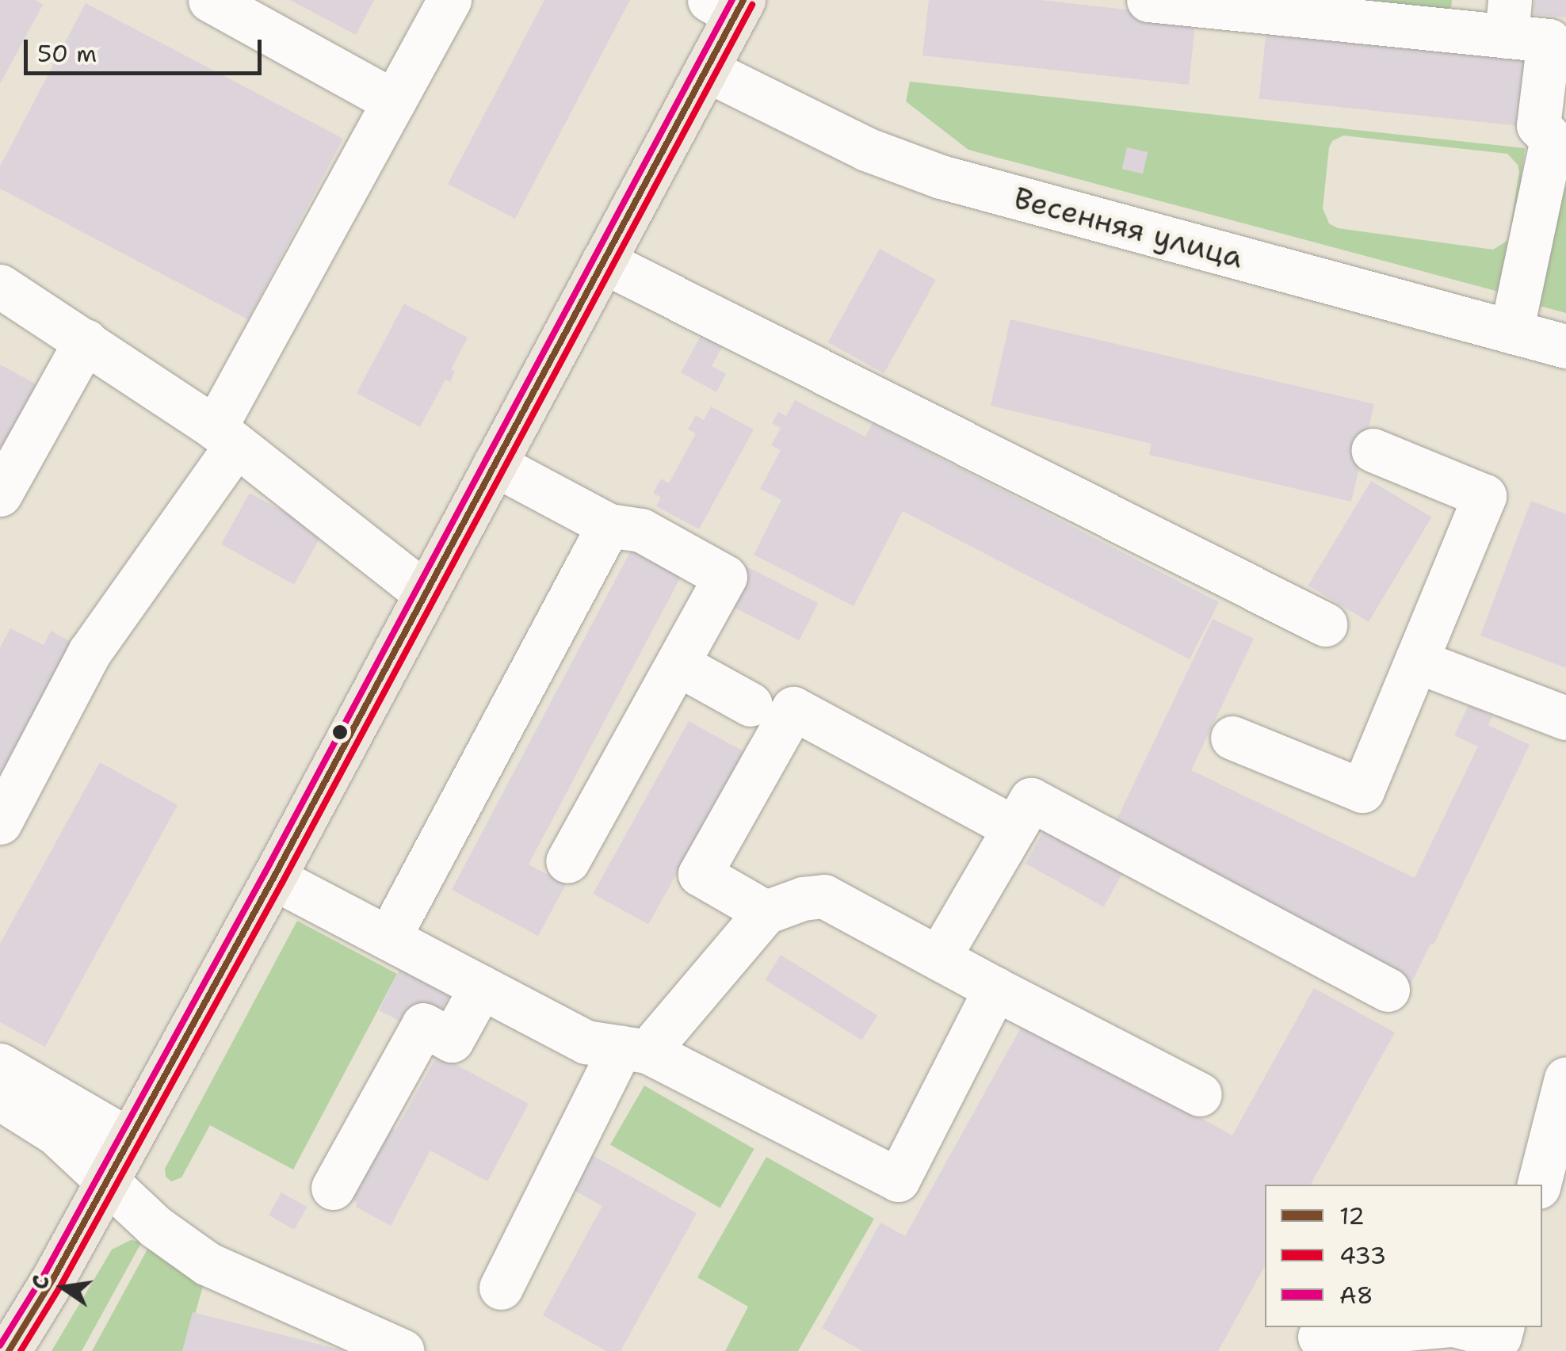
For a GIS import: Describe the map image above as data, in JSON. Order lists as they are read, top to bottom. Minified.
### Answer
{"streets":{"street":["Весенняя улица"]},"lines":["transit line 12","transit line А8","transit line 433"],"legend":["12","433","А8"],"scale_bar":"50 m","north":"left"}
